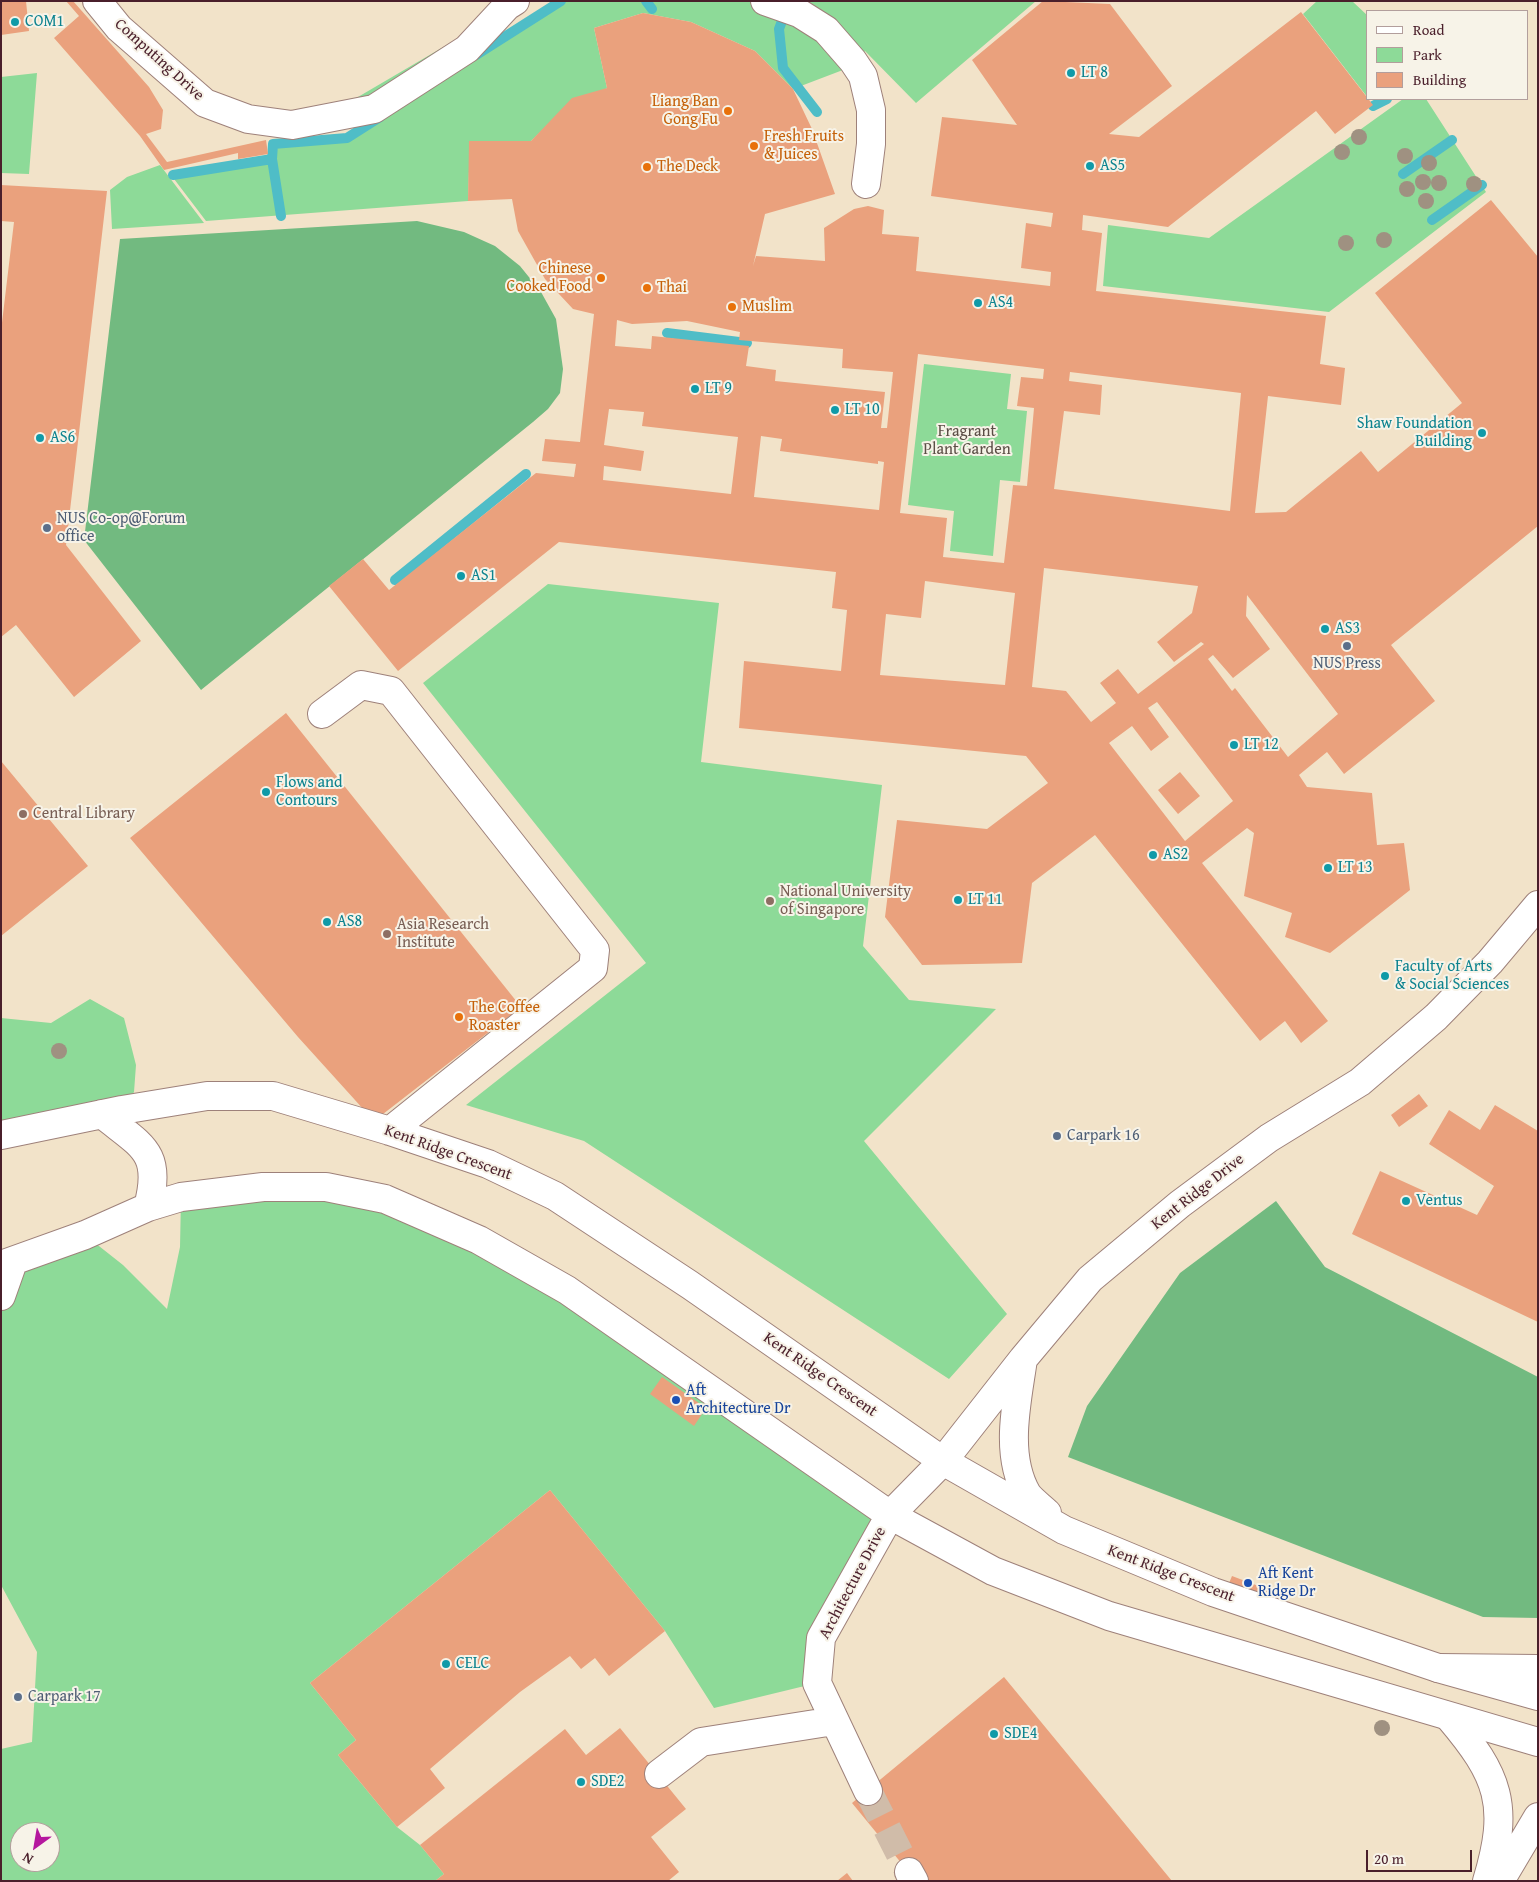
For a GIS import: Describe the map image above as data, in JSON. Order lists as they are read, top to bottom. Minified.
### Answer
{"streets":{"street":["Computing Drive","Kent Ridge Crescent","Kent Ridge Drive","Architecture Drive"]},"crossings":[["Kent Ridge Crescent","Kent Ridge Drive"],["Kent Ridge Drive","Architecture Drive"]],"parks":["Fragrant Plant Garden"],"places":["COM1","LT 8","Liang Ban Gong Fu","Fresh Fruits & Juices","AS5","The Deck","Chinese Cooked Food","Thai","AS4","Muslim","LT 9","LT 10","Shaw Foundation Building","AS6","NUS Co-op@Forum office","AS1","AS3","NUS Press","LT 12","Flows and Contours","Central Library","AS2","LT 13","LT 11","National University of Singapore","AS8","Asia Research Institute","Faculty of Arts & Social Sciences","The Coffee Roaster","Carpark 16","Ventus","Aft Architecture Dr","Aft Kent Ridge Dr","CELC","Carpark 17","SDE4","SDE2"],"legend":["Road","Park","Building"],"scale_bar":"20 m","north":"bottom left"}
